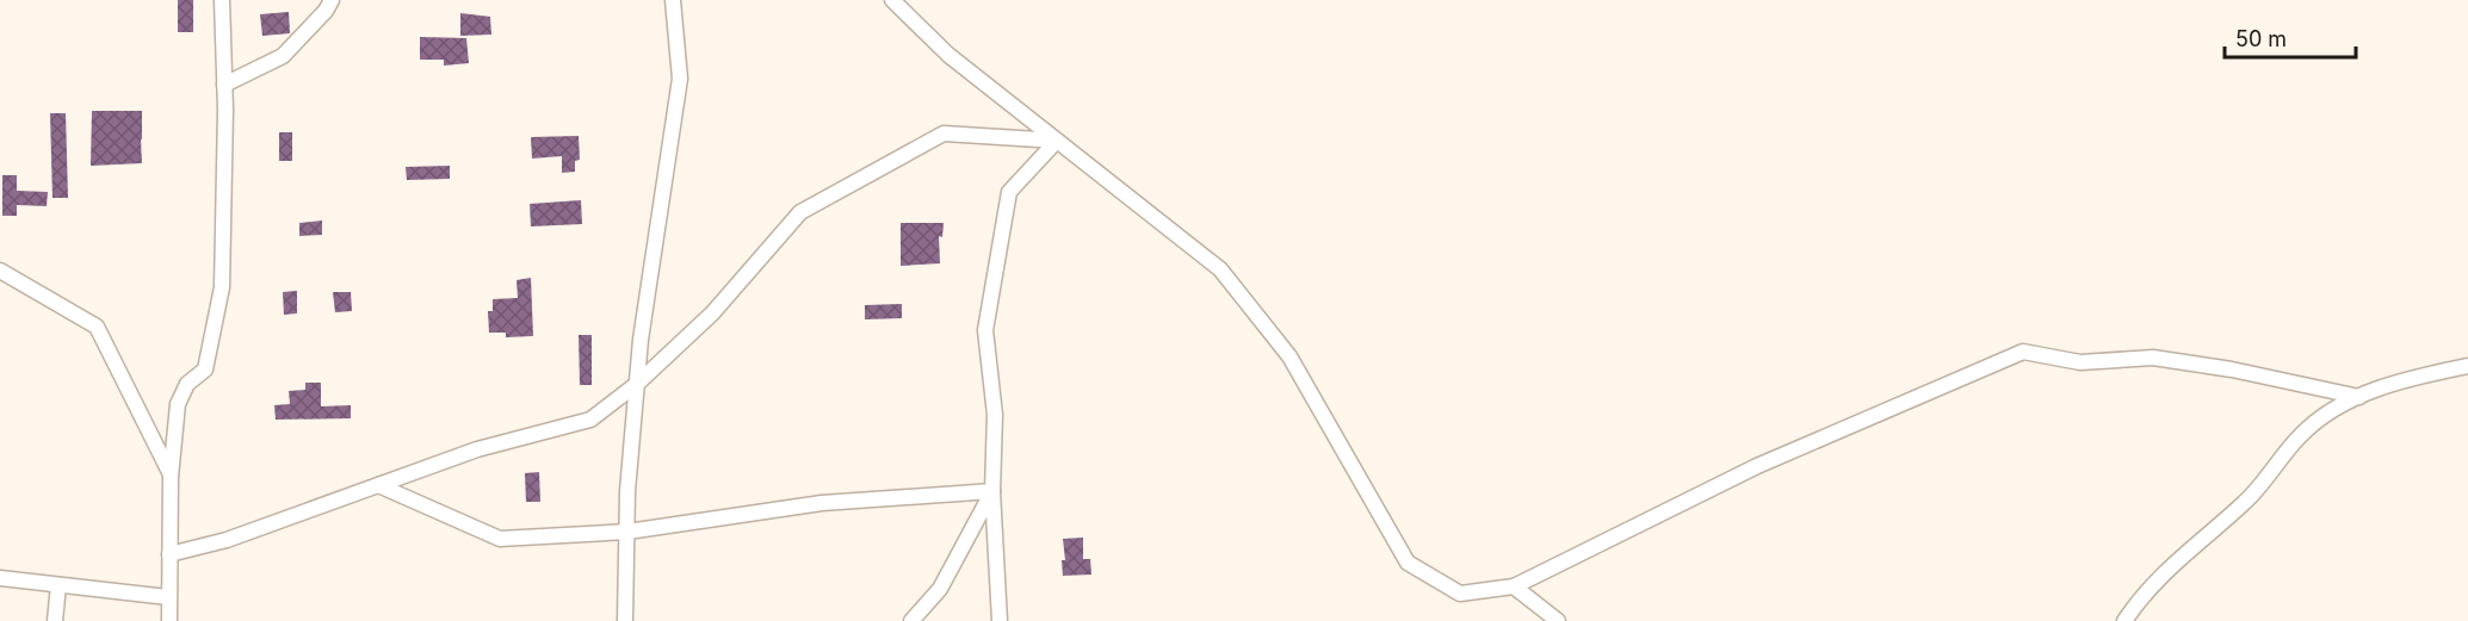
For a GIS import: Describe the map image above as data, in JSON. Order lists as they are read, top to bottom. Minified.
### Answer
{"scale_bar":"50 m"}
